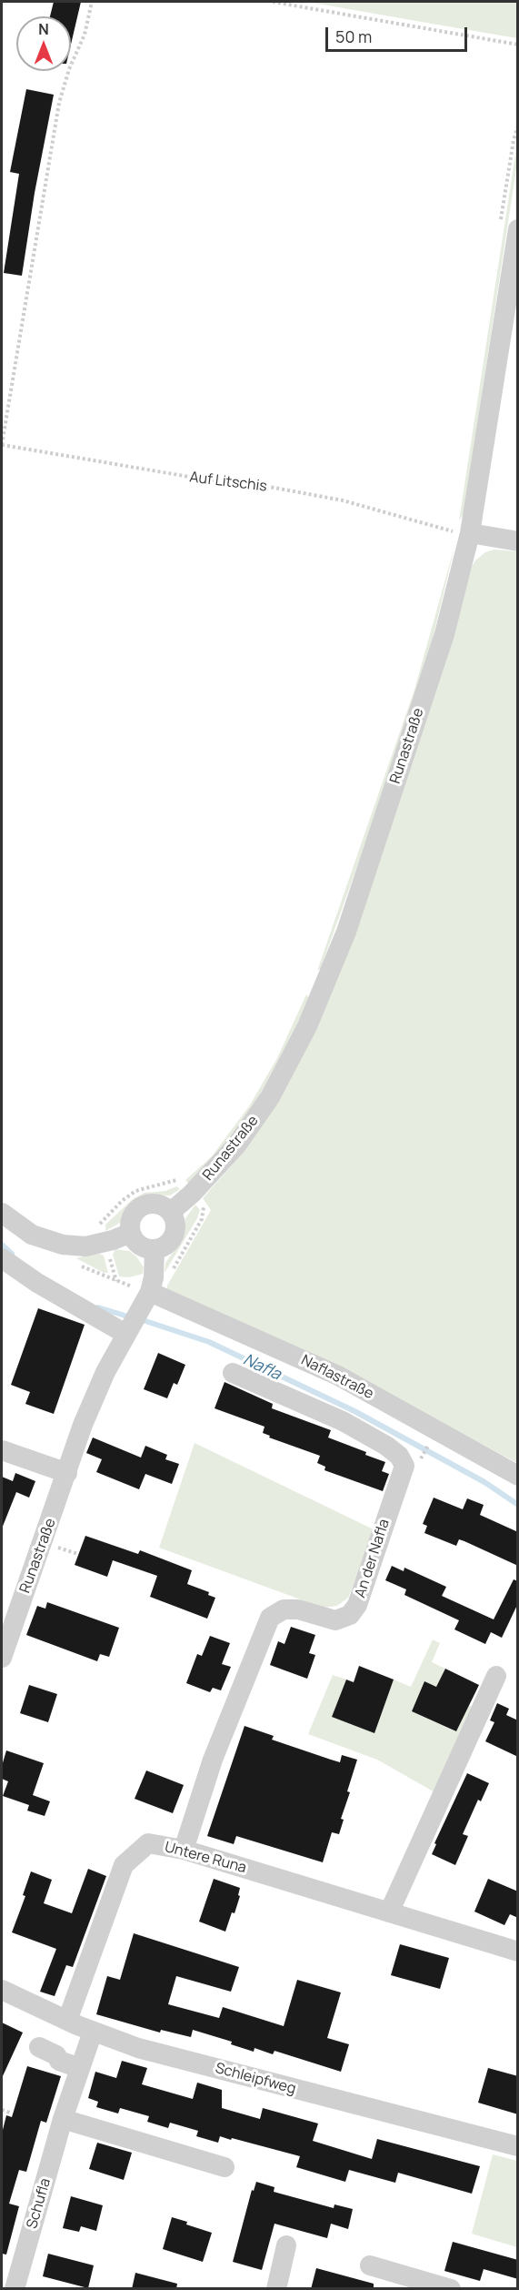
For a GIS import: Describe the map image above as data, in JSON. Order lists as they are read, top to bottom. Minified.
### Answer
{"streets":{"street":["Runastraße","Naflastraße","An der Nafla","Untere Runa","Schleipfweg","Schufla"],"path":["Auf Litschis"]},"crossings":[["Auf Litschis","Runastraße"],["Runastraße","Naflastraße"],["An der Nafla","Untere Runa"],["Untere Runa","Schleipfweg"],["Schleipfweg","Schufla"]],"water":["Nafla"],"scale_bar":"50 m","north":"top"}
